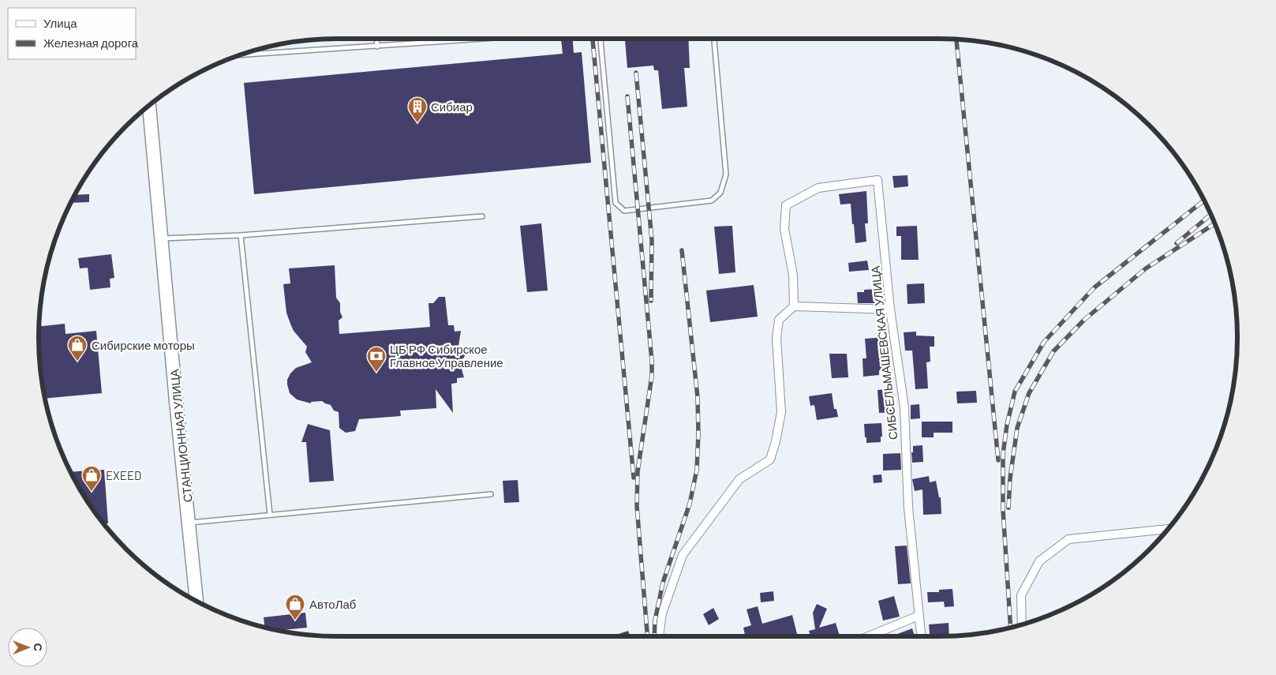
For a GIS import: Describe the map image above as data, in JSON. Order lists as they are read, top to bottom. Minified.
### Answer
{"streets":{"main road":["СТАНЦИОННАЯ УЛИЦА"],"street":["СИБСЕЛЬМАШЕВСКАЯ УЛИЦА"]},"places":{"building":["Сибиар"],"shop":["Сибирские моторы","EXEED","АвтоЛаб"],"bank":["ЦБ РФ Сибирское Главное Управление"]},"legend":["Улица","Железная дорога"],"north":"right"}
